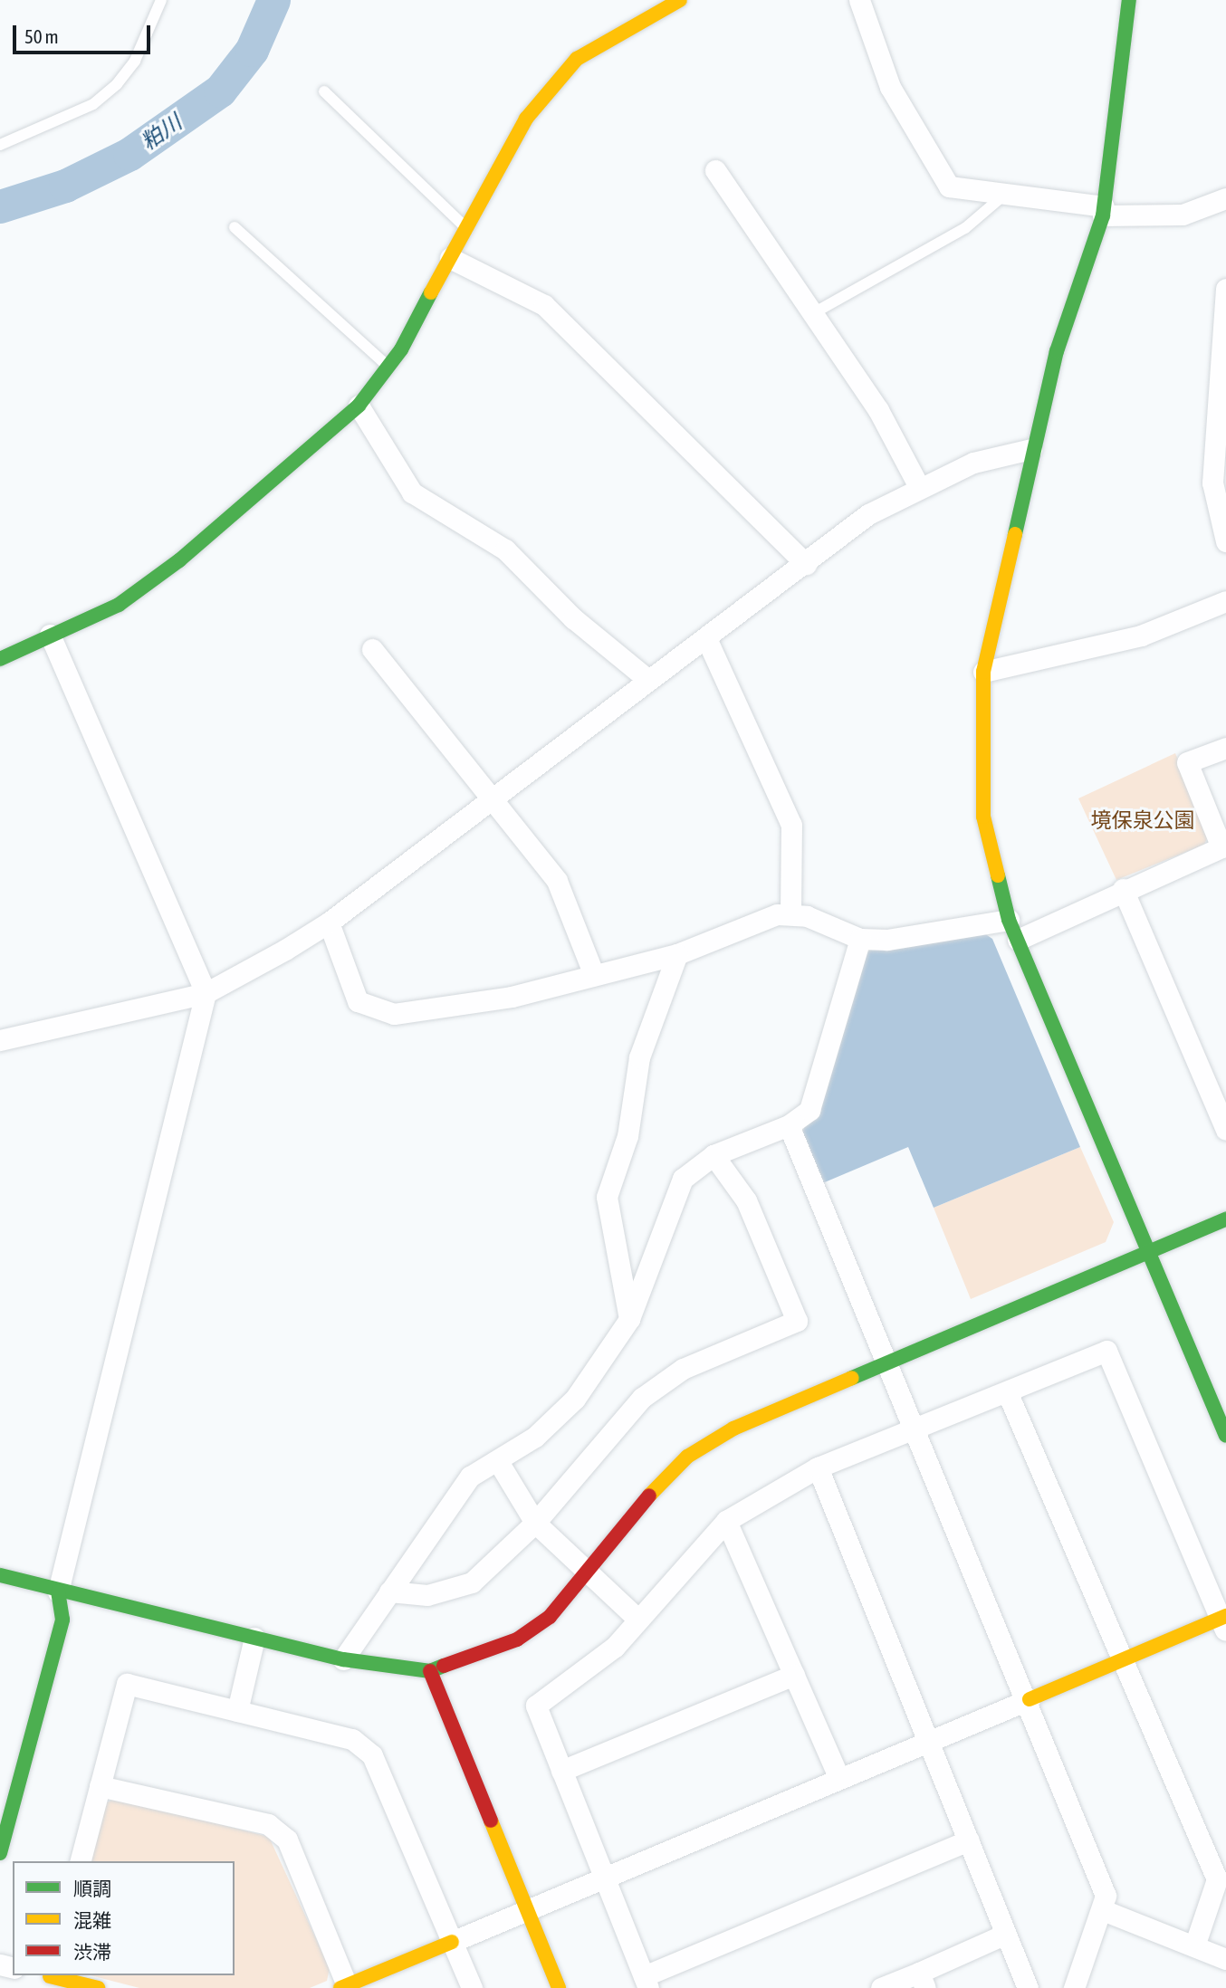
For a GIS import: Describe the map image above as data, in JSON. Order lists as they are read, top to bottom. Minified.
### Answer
{"water":["粕川"],"parks":["境保泉公園"],"legend":["順調","混雑","渋滞"],"scale_bar":"50 m"}
